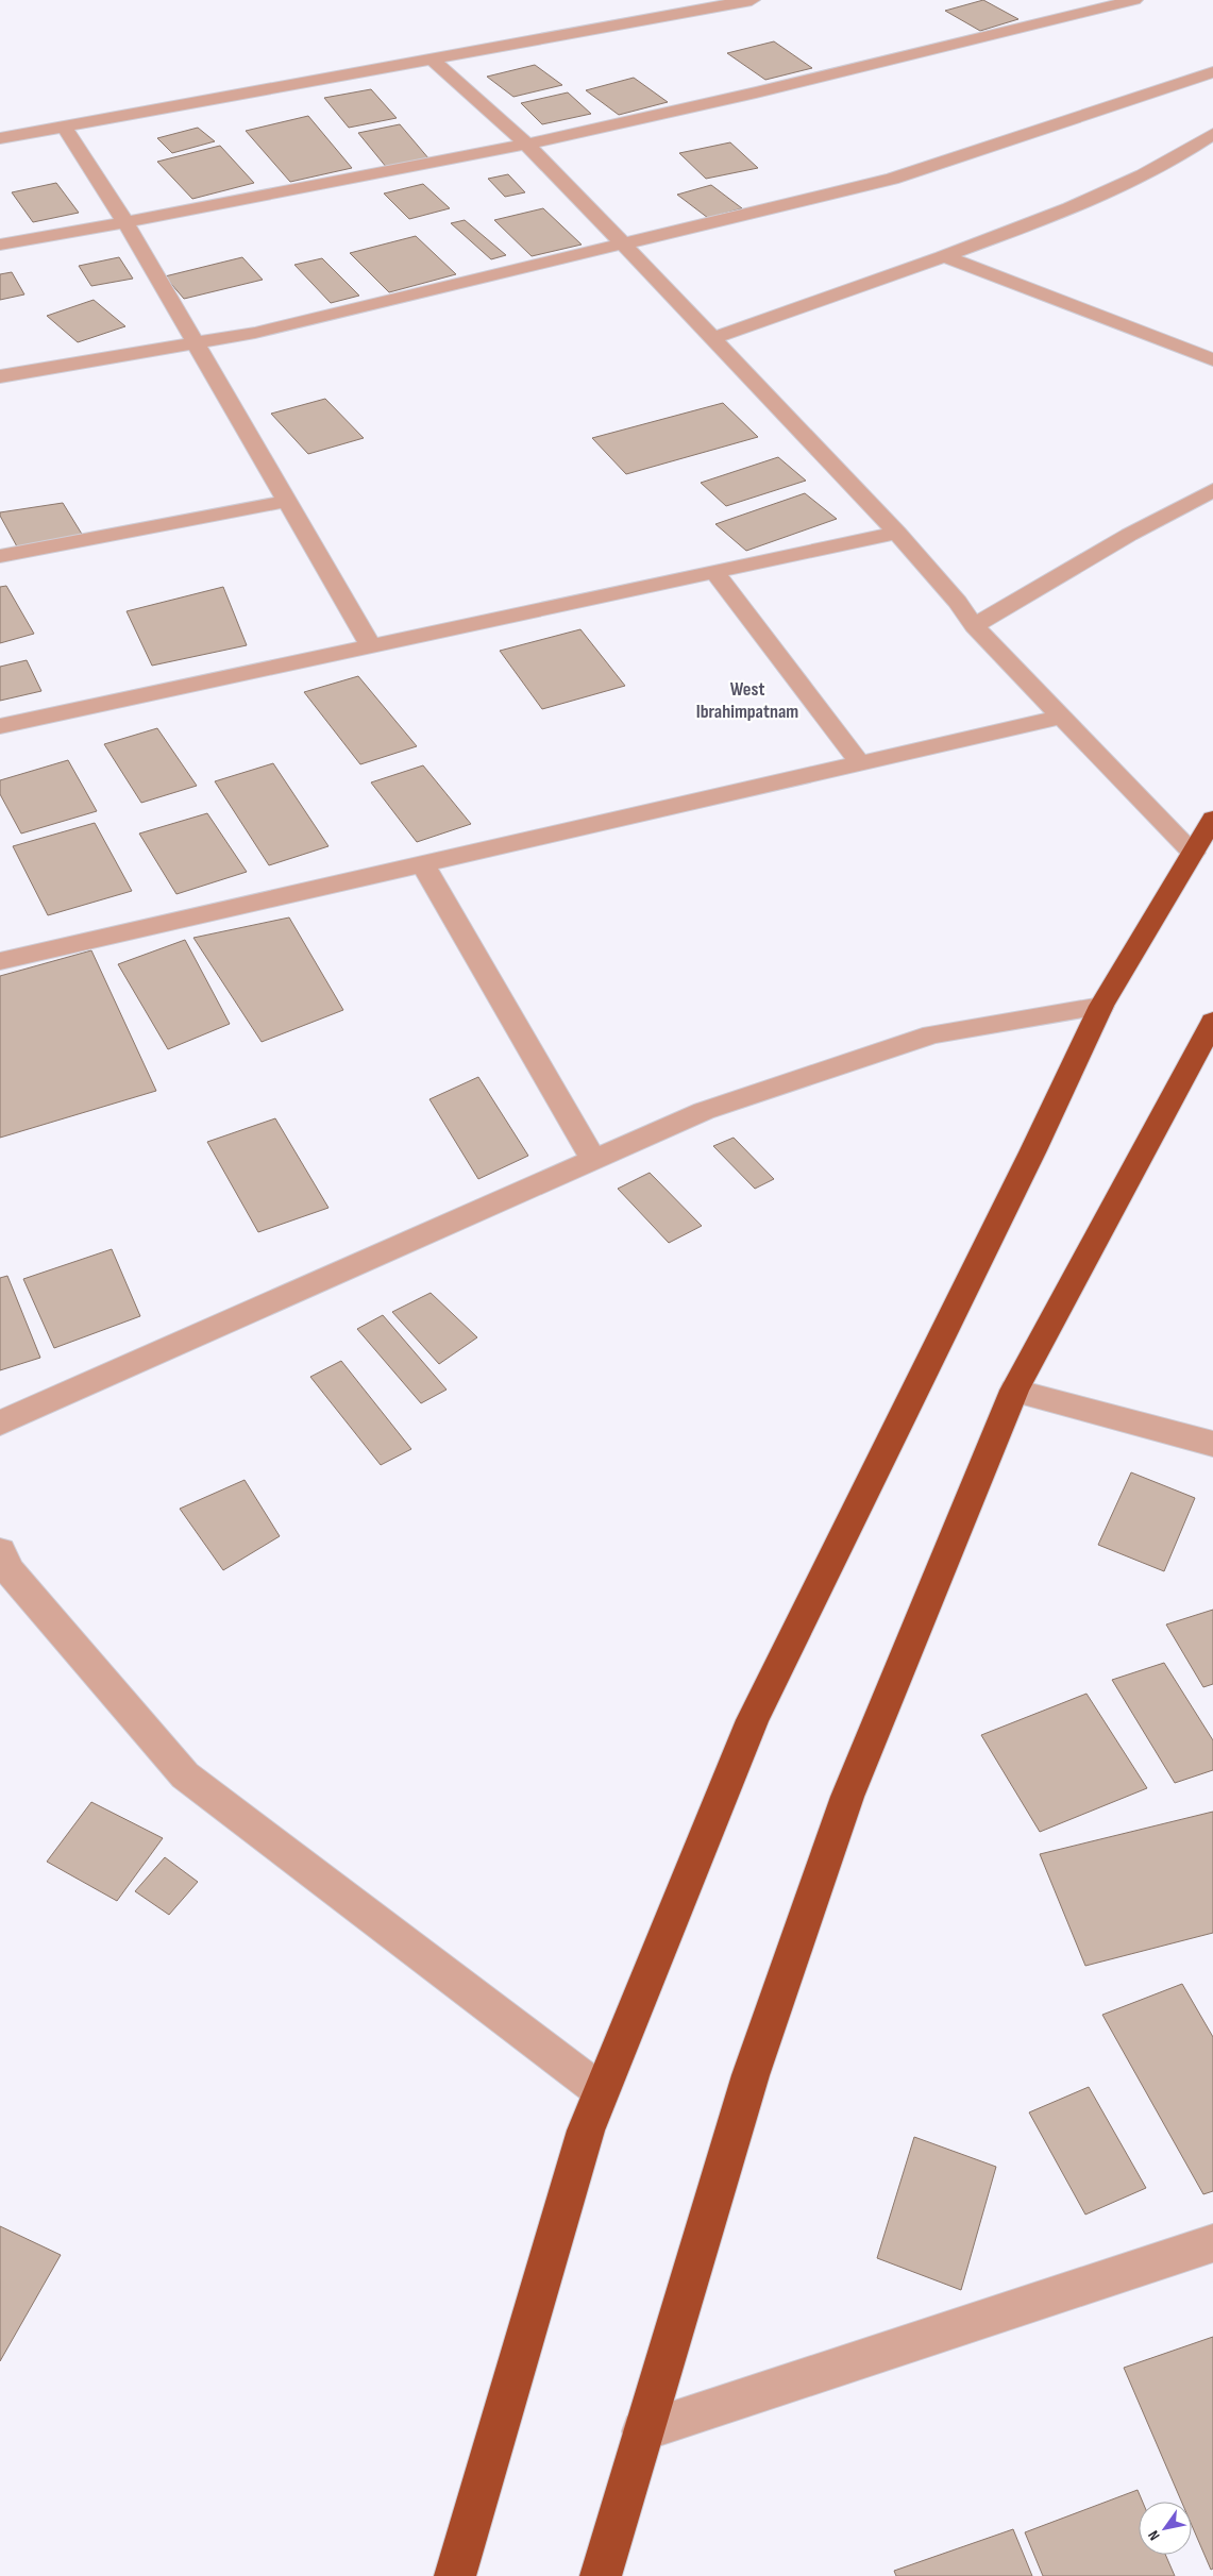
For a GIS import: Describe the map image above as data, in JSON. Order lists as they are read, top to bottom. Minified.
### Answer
{"districts":["West Ibrahimpatnam"],"north":"bottom left"}
